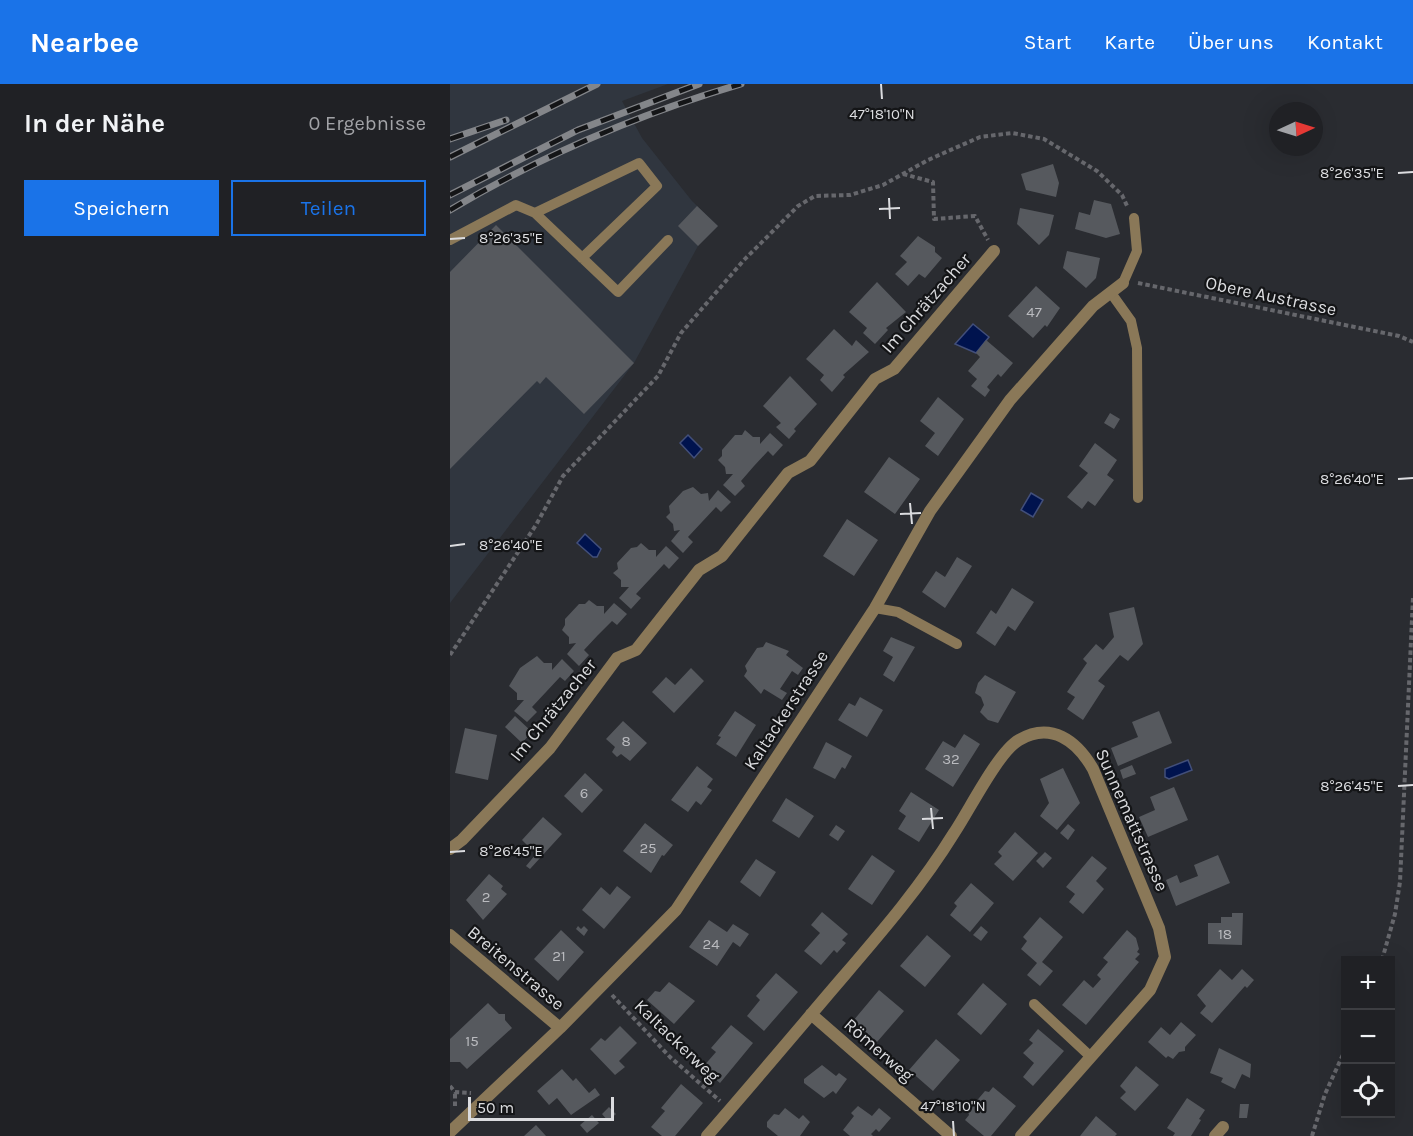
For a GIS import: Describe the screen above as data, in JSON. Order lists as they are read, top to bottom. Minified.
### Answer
{"streets":{"street":["Im Chrätzacher","Kaltackerstrasse","Sunnemattstrasse","Breitenstrasse","Römerweg"],"path":["Obere Austrasse","Kaltackerweg"]},"crossings":[["Obere Austrasse","Kaltackerstrasse"],["Kaltackerstrasse","Breitenstrasse"],["Sunnemattstrasse","Kaltackerweg"],["Sunnemattstrasse","Römerweg"]],"house_numbers":["47","8","32","6","25","2","18","24","21","15"],"scale_bar":"50 m","north":"right","page":{"header":"Nearbee","nav":["Start","Karte","Über uns","Kontakt"],"heading":["In der Nähe","0 Ergebnisse"],"buttons":["Speichern","Teilen"],"map_buttons":["+","−"],"scale":"50 m"},"coordinates":["47°18'10\"N","8°26'35\"E","8°26'40\"E","8°26'45\"E"]}
